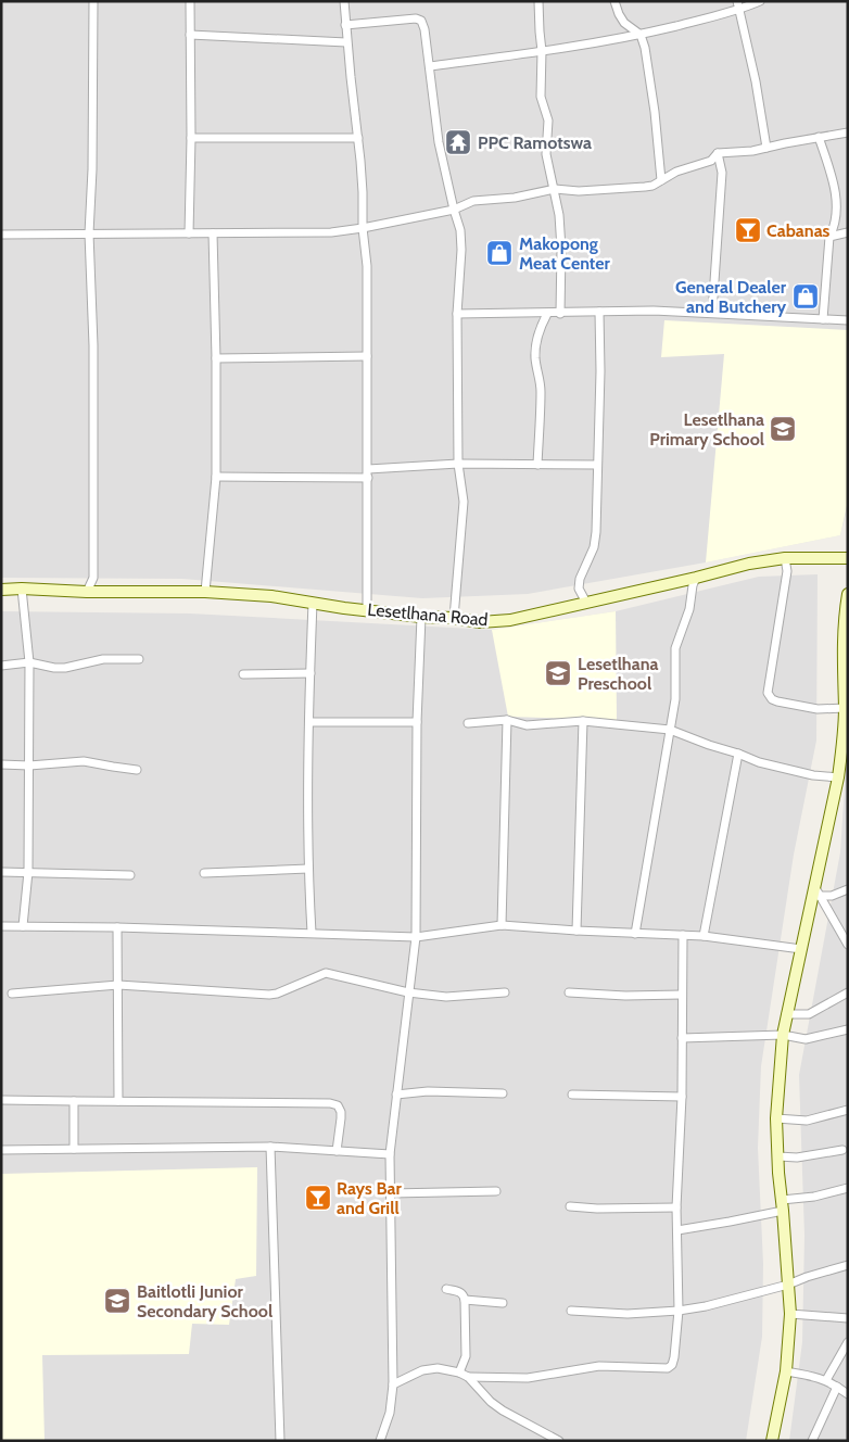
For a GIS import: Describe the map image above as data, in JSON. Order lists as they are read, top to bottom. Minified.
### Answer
{"streets":{"street":["Lesetlhana Road"]},"places":{"temple":["PPC Ramotswa"],"bar":["Cabanas","Rays Bar and Grill"],"shop":["Makopong Meat Center","General Dealer and Butchery"],"school or university":["Lesetlhana Primary School","Lesetlhana Preschool","Baitlotli Junior Secondary School"]}}
